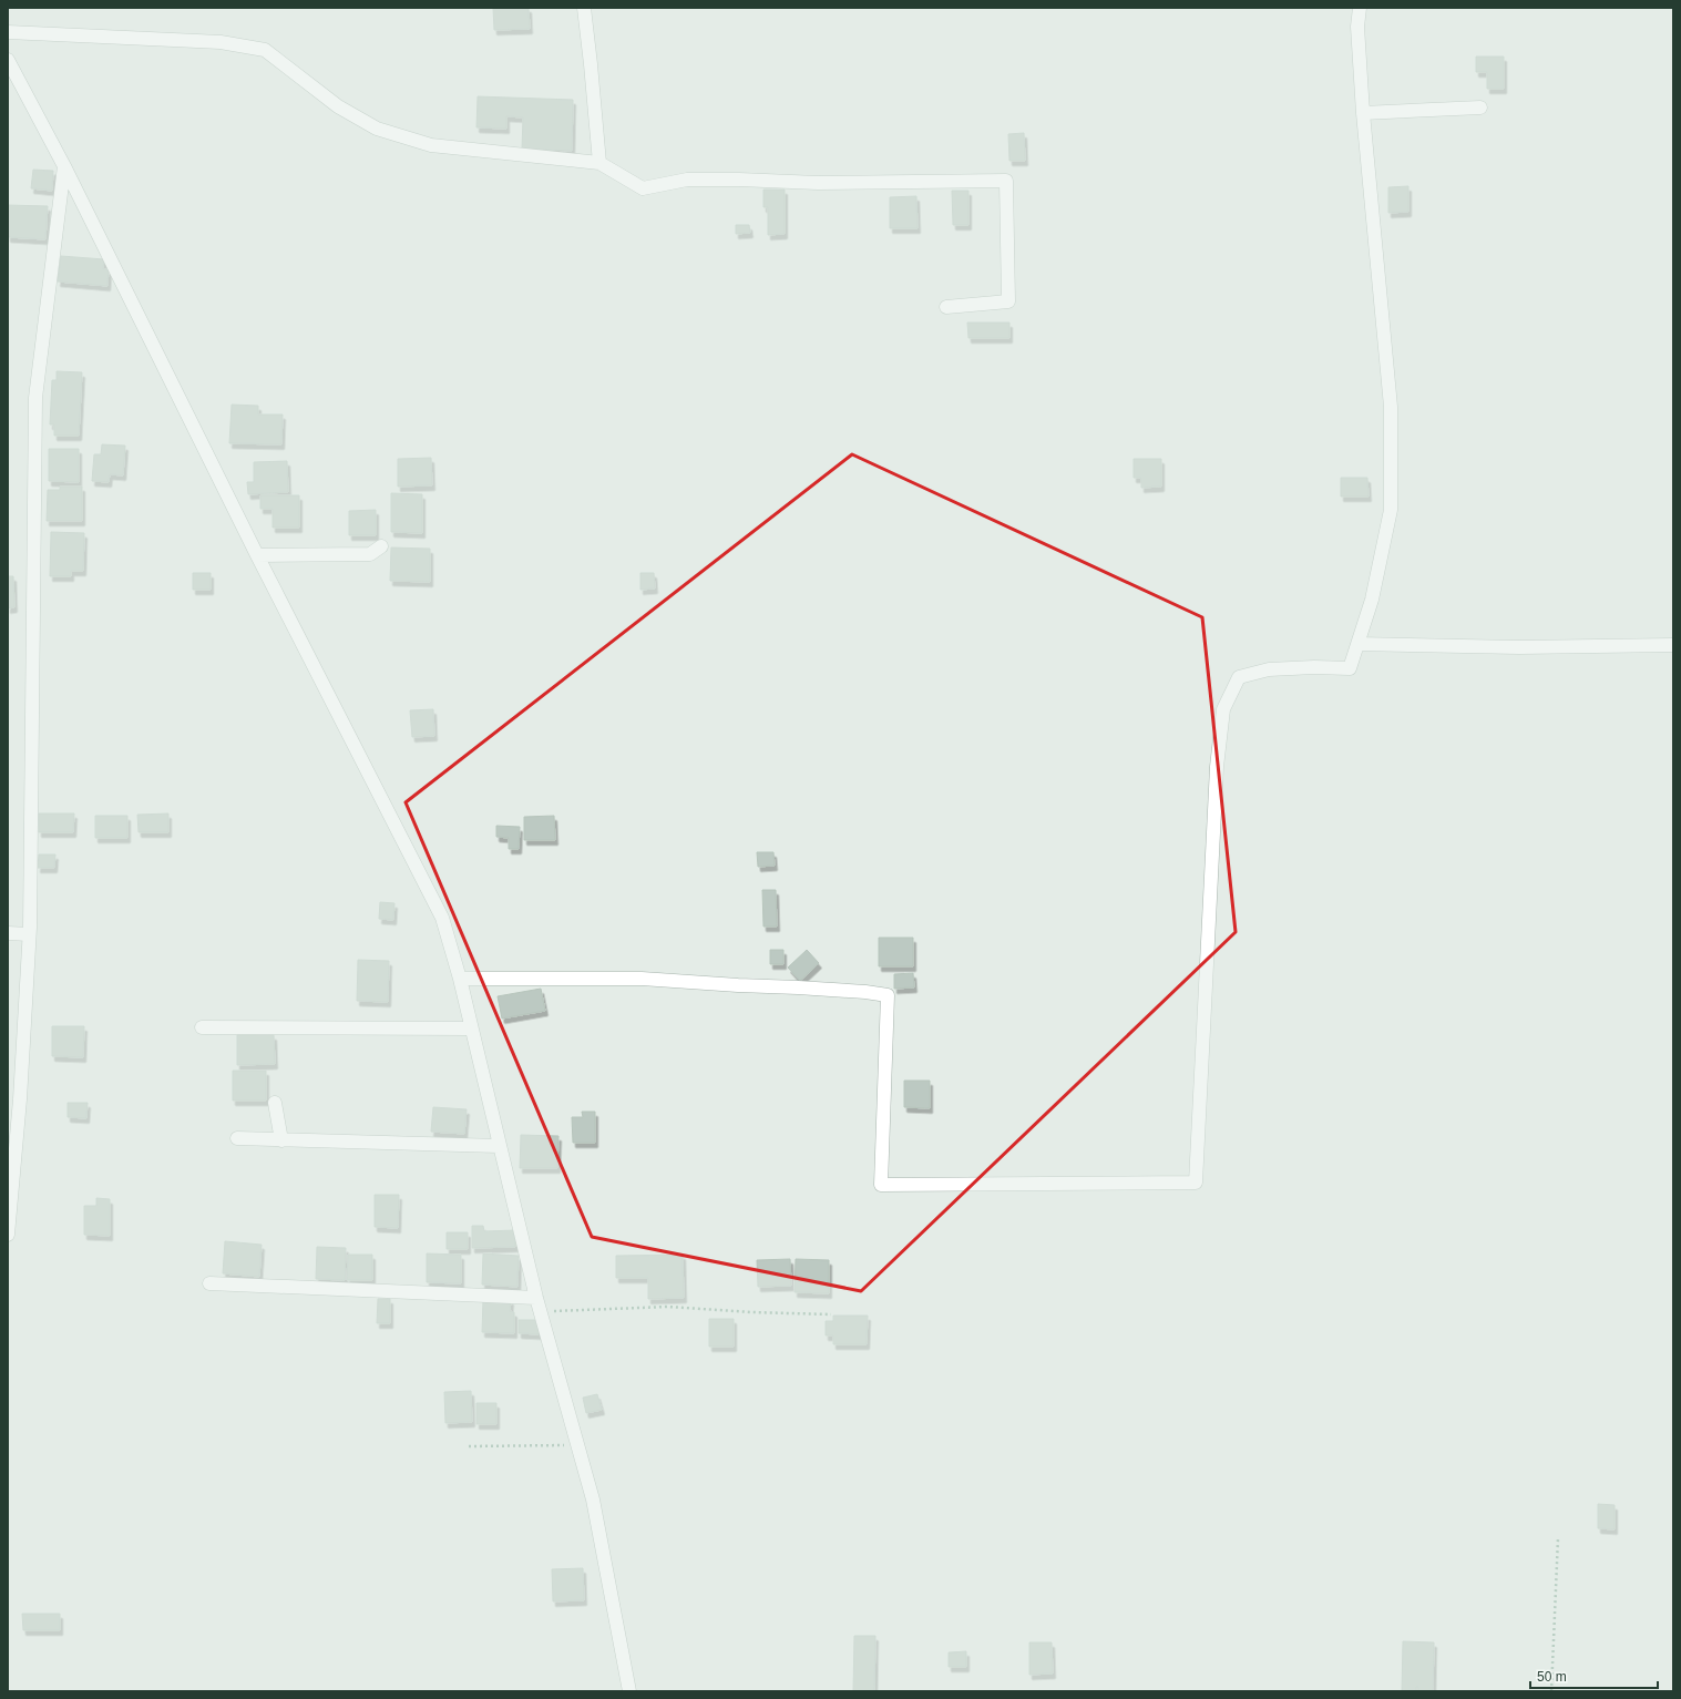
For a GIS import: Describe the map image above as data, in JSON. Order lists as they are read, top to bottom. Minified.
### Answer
{"scale_bar":"50 m"}
